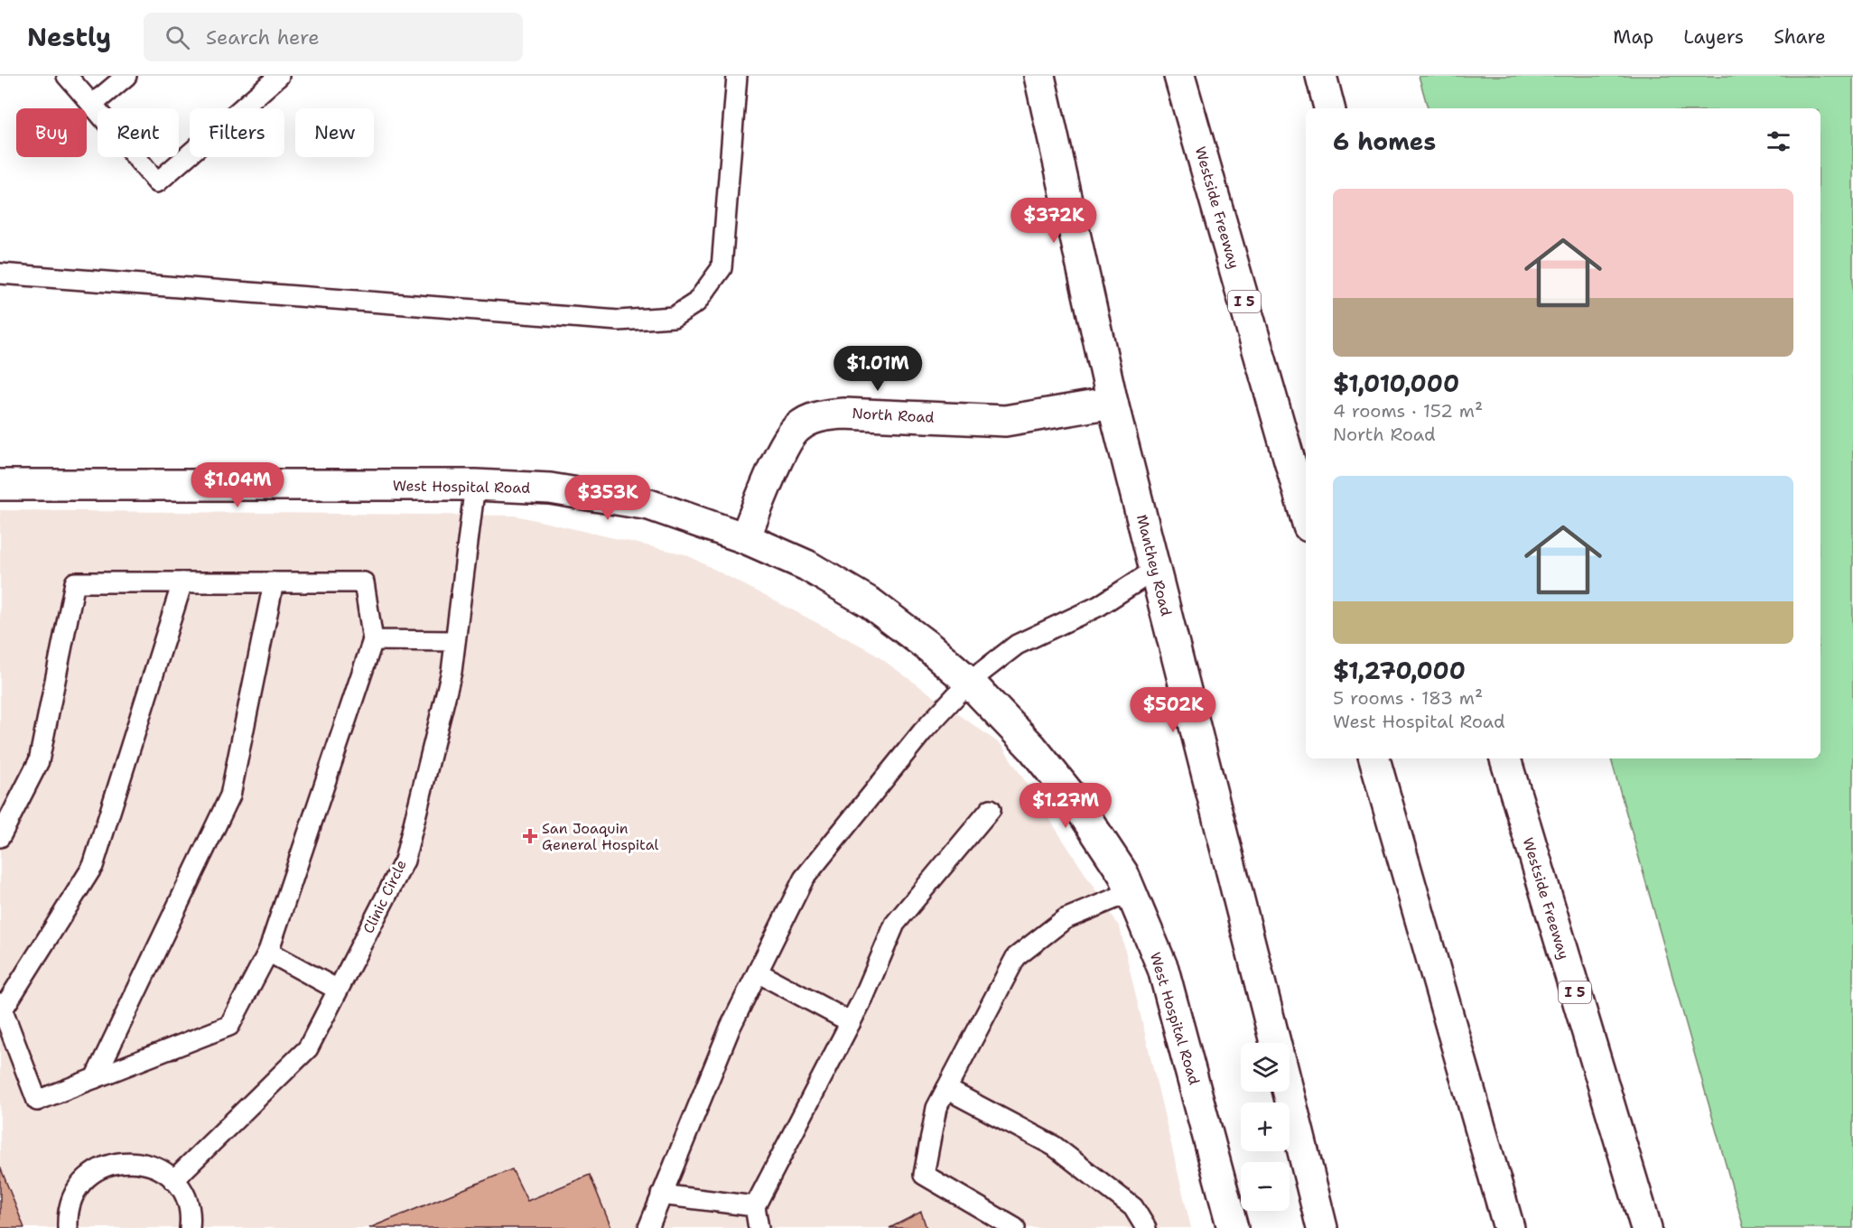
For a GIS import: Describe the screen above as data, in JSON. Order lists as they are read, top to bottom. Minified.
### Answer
{"streets":{"main road":["Westside Freeway","I 5","North Road","West Hospital Road","Manthey Road"],"lane":["Clinic Circle"]},"crossings":[["North Road","West Hospital Road"],["North Road","Manthey Road"],["West Hospital Road","Clinic Circle"]],"places":{"health":["San Joaquin General Hospital"]},"page":{"header":"Nestly","search":"Search here","nav":["Map","Layers","Share"],"chip":["Buy","Rent","Filters","New"],"heading":"6 homes","list":[{"name":"$1,010,000","note":"4 rooms · 152 m² · North Road"},{"name":"$1,270,000","note":"5 rooms · 183 m² · West Hospital Road"}],"price":["$372K","$1.01M","$1.04M","$353K","$502K","$1.27M"],"map_buttons":["+","−"]}}
